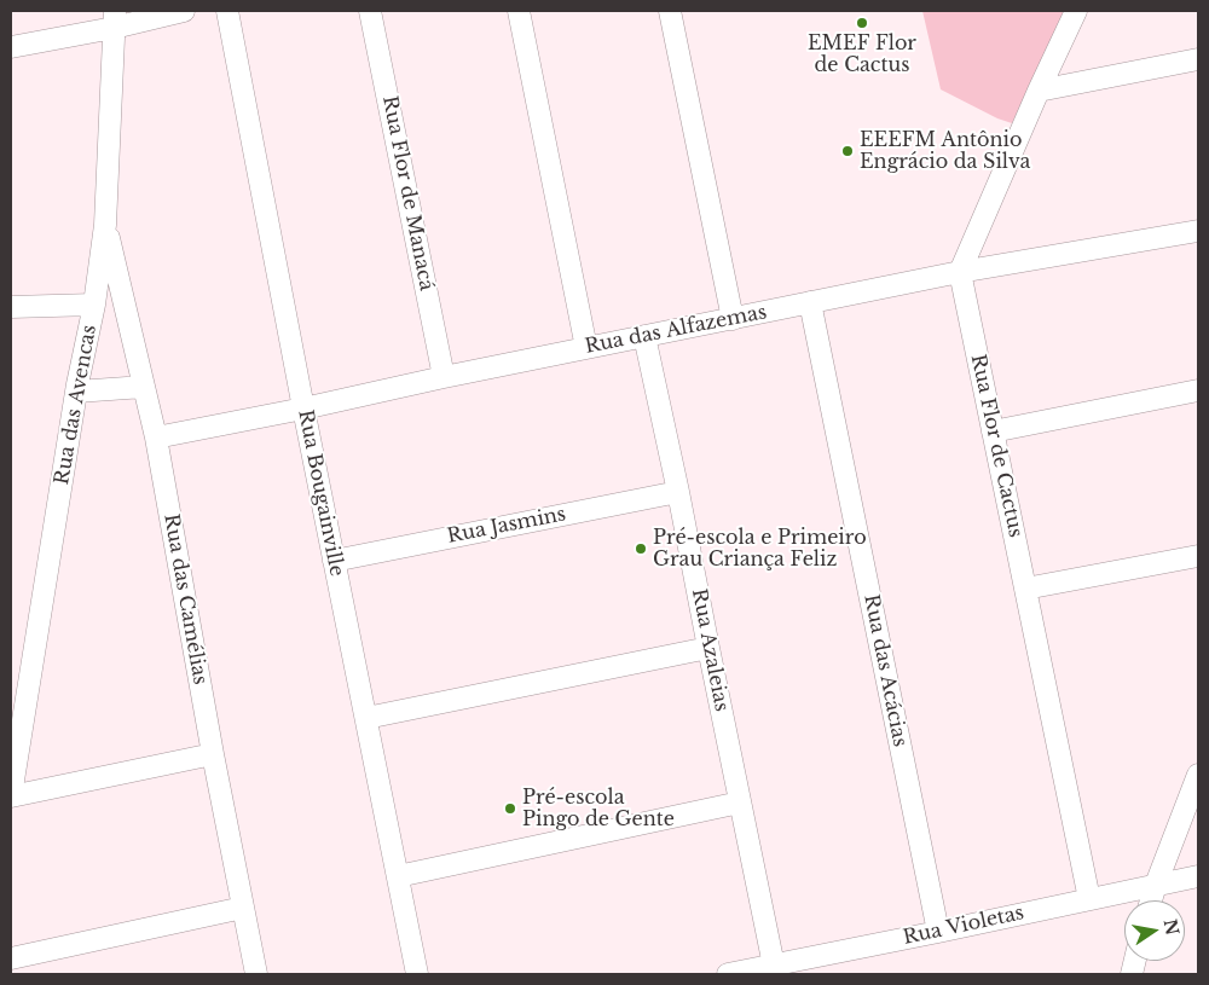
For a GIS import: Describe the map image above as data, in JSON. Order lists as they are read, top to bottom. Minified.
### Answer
{"streets":{"street":["Rua Flor de Manacá","Rua das Alfazemas","Rua das Avencas","Rua Flor de Cactus","Rua Bougainville","Rua Jasmins","Rua das Camélias","Rua Azaleias","Rua das Acácias","Rua Violetas"]},"crossings":[["Rua Flor de Manacá","Rua das Alfazemas"],["Rua das Alfazemas","Rua Flor de Cactus"],["Rua das Alfazemas","Rua Bougainville"],["Rua das Alfazemas","Rua das Camélias"],["Rua das Alfazemas","Rua Azaleias"],["Rua das Alfazemas","Rua das Acácias"],["Rua das Avencas","Rua das Camélias"],["Rua Flor de Cactus","Rua Violetas"],["Rua Bougainville","Rua Jasmins"],["Rua Jasmins","Rua Azaleias"],["Rua Azaleias","Rua Violetas"],["Rua das Acácias","Rua Violetas"]],"places":["EMEF Flor de Cactus","EEEFM Antônio Engrácio da Silva","Pré-escola e Primeiro Grau Criança Feliz","Pré-escola Pingo de Gente"],"north":"right"}
